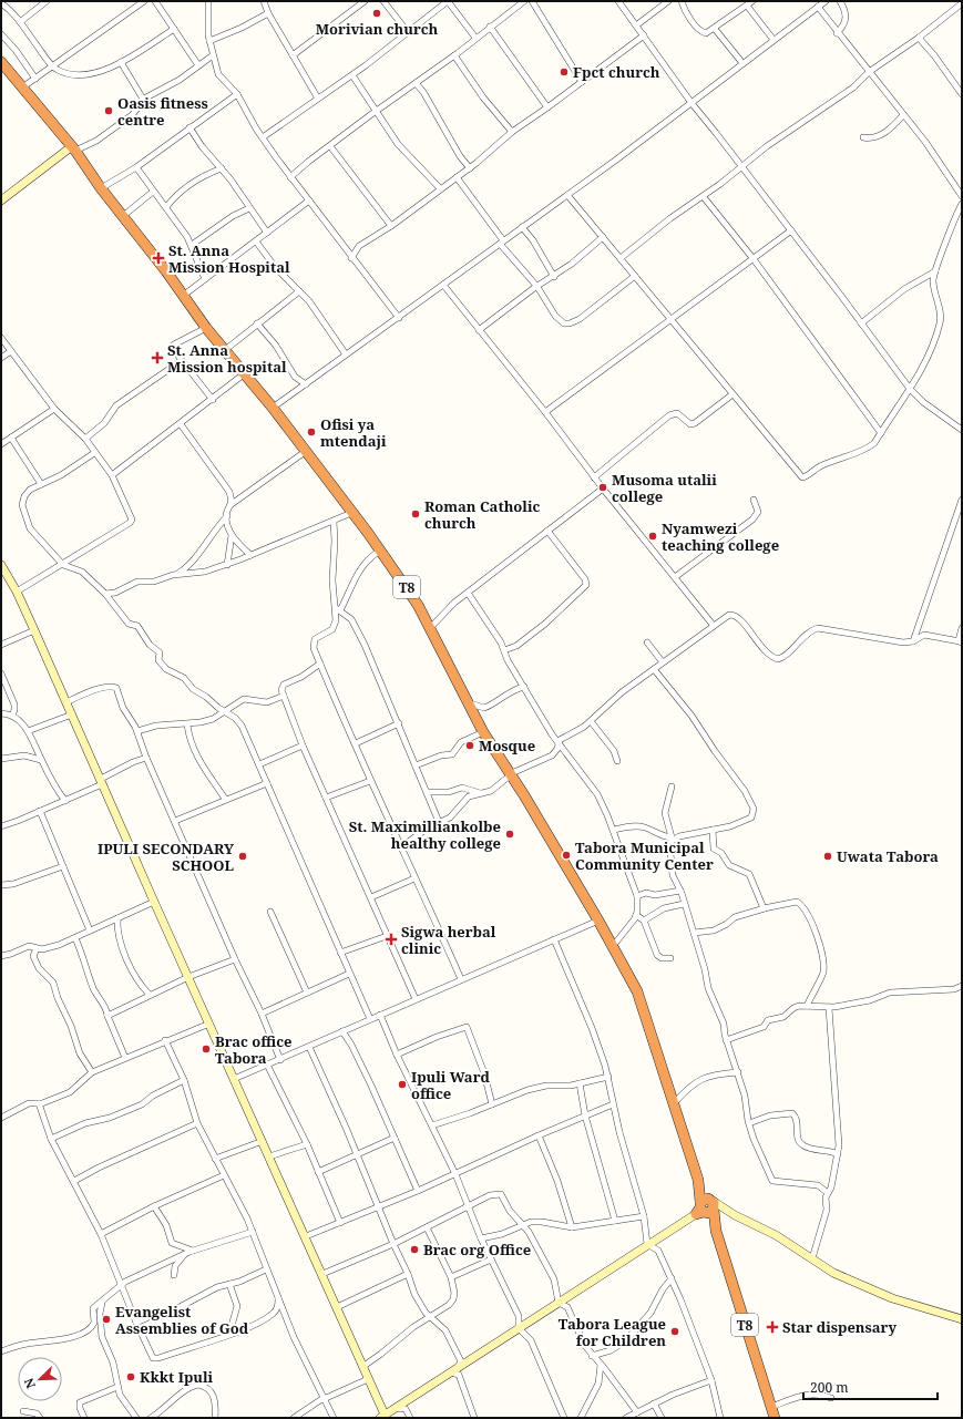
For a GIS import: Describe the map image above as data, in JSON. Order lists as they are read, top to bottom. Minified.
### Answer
{"streets":{"highway":["T8"]},"places":{"other":["Morivian church","Fpct church","Oasis fitness centre","Ofisi ya mtendaji","Musoma utalii college","Roman Catholic church","Nyamwezi teaching college","Mosque","St. Maximilliankolbe healthy college","Tabora Municipal Community Center","IPULI SECONDARY SCHOOL","Uwata Tabora","Brac office Tabora","Ipuli Ward office","Brac org Office","Evangelist Assemblies of God","Tabora League for Children","Kkkt Ipuli"],"health":["St. Anna Mission Hospital","St. Anna Mission hospital","Sigwa herbal clinic","Star dispensary"]},"scale_bar":"200 m","north":"bottom left"}
